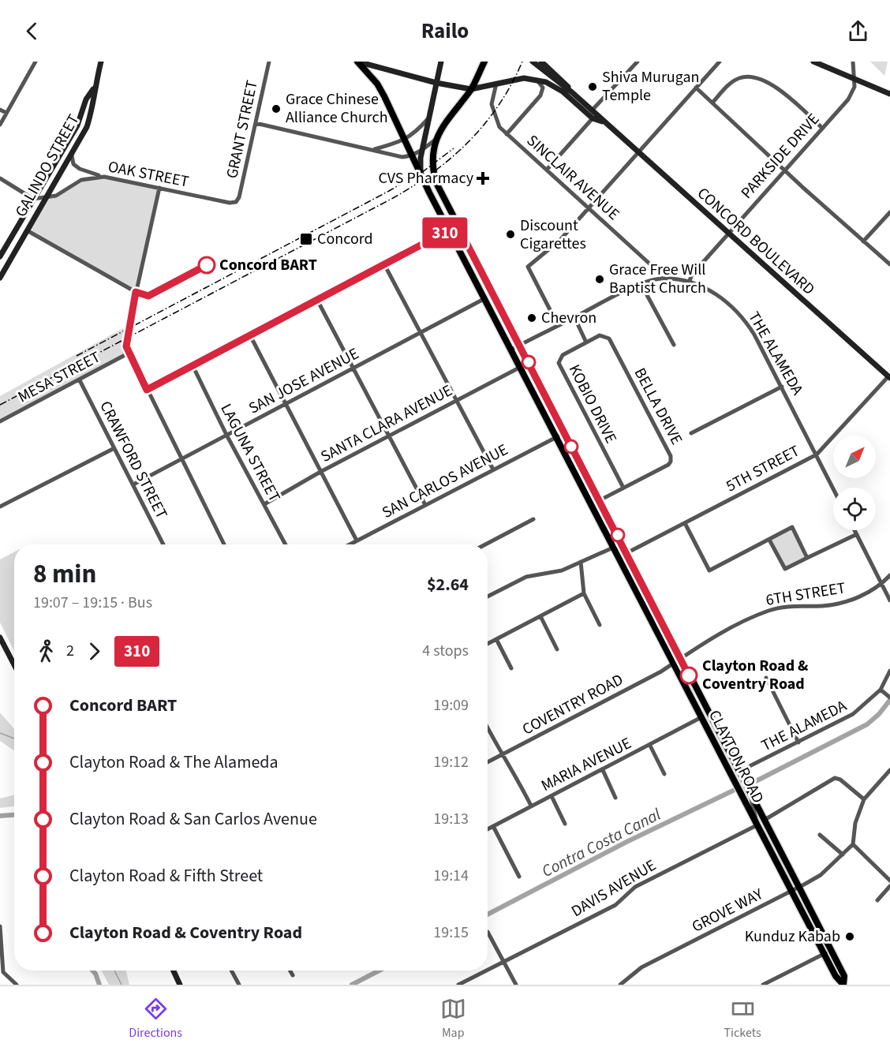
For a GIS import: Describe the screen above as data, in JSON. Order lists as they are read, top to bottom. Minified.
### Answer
{"streets":{"main road":["CLAYTON ROAD"],"street":["GRANT STREET","PARKSIDE DRIVE","GALINDO STREET","OAK STREET","SINCLAIR AVENUE","CONCORD BOULEVARD","THE ALAMEDA","MESA STREET","SAN JOSE AVENUE","KOBIO DRIVE","BELLA DRIVE","SANTA CLARA AVENUE","LAGUNA STREET","CRAWFORD STREET","5TH STREET","SAN CARLOS AVENUE","6TH STREET","COVENTRY ROAD","MARIA AVENUE","DAVIS AVENUE","GROVE WAY"]},"crossings":[["GRANT STREET","OAK STREET"],["PARKSIDE DRIVE","CONCORD BOULEVARD"],["PARKSIDE DRIVE","THE ALAMEDA"],["GALINDO STREET","OAK STREET"],["SINCLAIR AVENUE","THE ALAMEDA"],["CONCORD BOULEVARD","5TH STREET"],["THE ALAMEDA","5TH STREET"],["THE ALAMEDA","CLAYTON ROAD"],["MESA STREET","CRAWFORD STREET"],["SAN JOSE AVENUE","LAGUNA STREET"],["SAN JOSE AVENUE","CRAWFORD STREET"],["SAN JOSE AVENUE","CLAYTON ROAD"],["KOBIO DRIVE","BELLA DRIVE"],["BELLA DRIVE","CLAYTON ROAD"],["SANTA CLARA AVENUE","LAGUNA STREET"],["SANTA CLARA AVENUE","CLAYTON ROAD"],["5TH STREET","CLAYTON ROAD"],["SAN CARLOS AVENUE","CLAYTON ROAD"],["6TH STREET","COVENTRY ROAD"],["6TH STREET","CLAYTON ROAD"],["COVENTRY ROAD","CLAYTON ROAD"],["CLAYTON ROAD","MARIA AVENUE"],["CLAYTON ROAD","DAVIS AVENUE"],["CLAYTON ROAD","GROVE WAY"]],"water":["Contra Costa Canal"],"places":{"other":["Shiva Murugan Temple","Grace Chinese Alliance Church","Discount Cigarettes","Concord BART","Grace Free Will Baptist Church","Chevron","Clayton Road & Coventry Road","Kunduz Kabab"],"health":["CVS Pharmacy"],"transit":["Concord"]},"lines":["bus line 310"],"north":"top right","page":{"header":"Railo","on_map":"310","heading":["8 min","19:07 – 19:15 · Bus","$2.64"],"legs":["2","310","4 stops"],"list":[{"name":"Concord BART","value":"19:09"},{"name":"Clayton Road & The Alameda","value":"19:12"},{"name":"Clayton Road & San Carlos Avenue","value":"19:13"},{"name":"Clayton Road & Fifth Street","value":"19:14"},{"name":"Clayton Road & Coventry Road","value":"19:15"}],"tabs":["Directions","Map","Tickets"]}}
